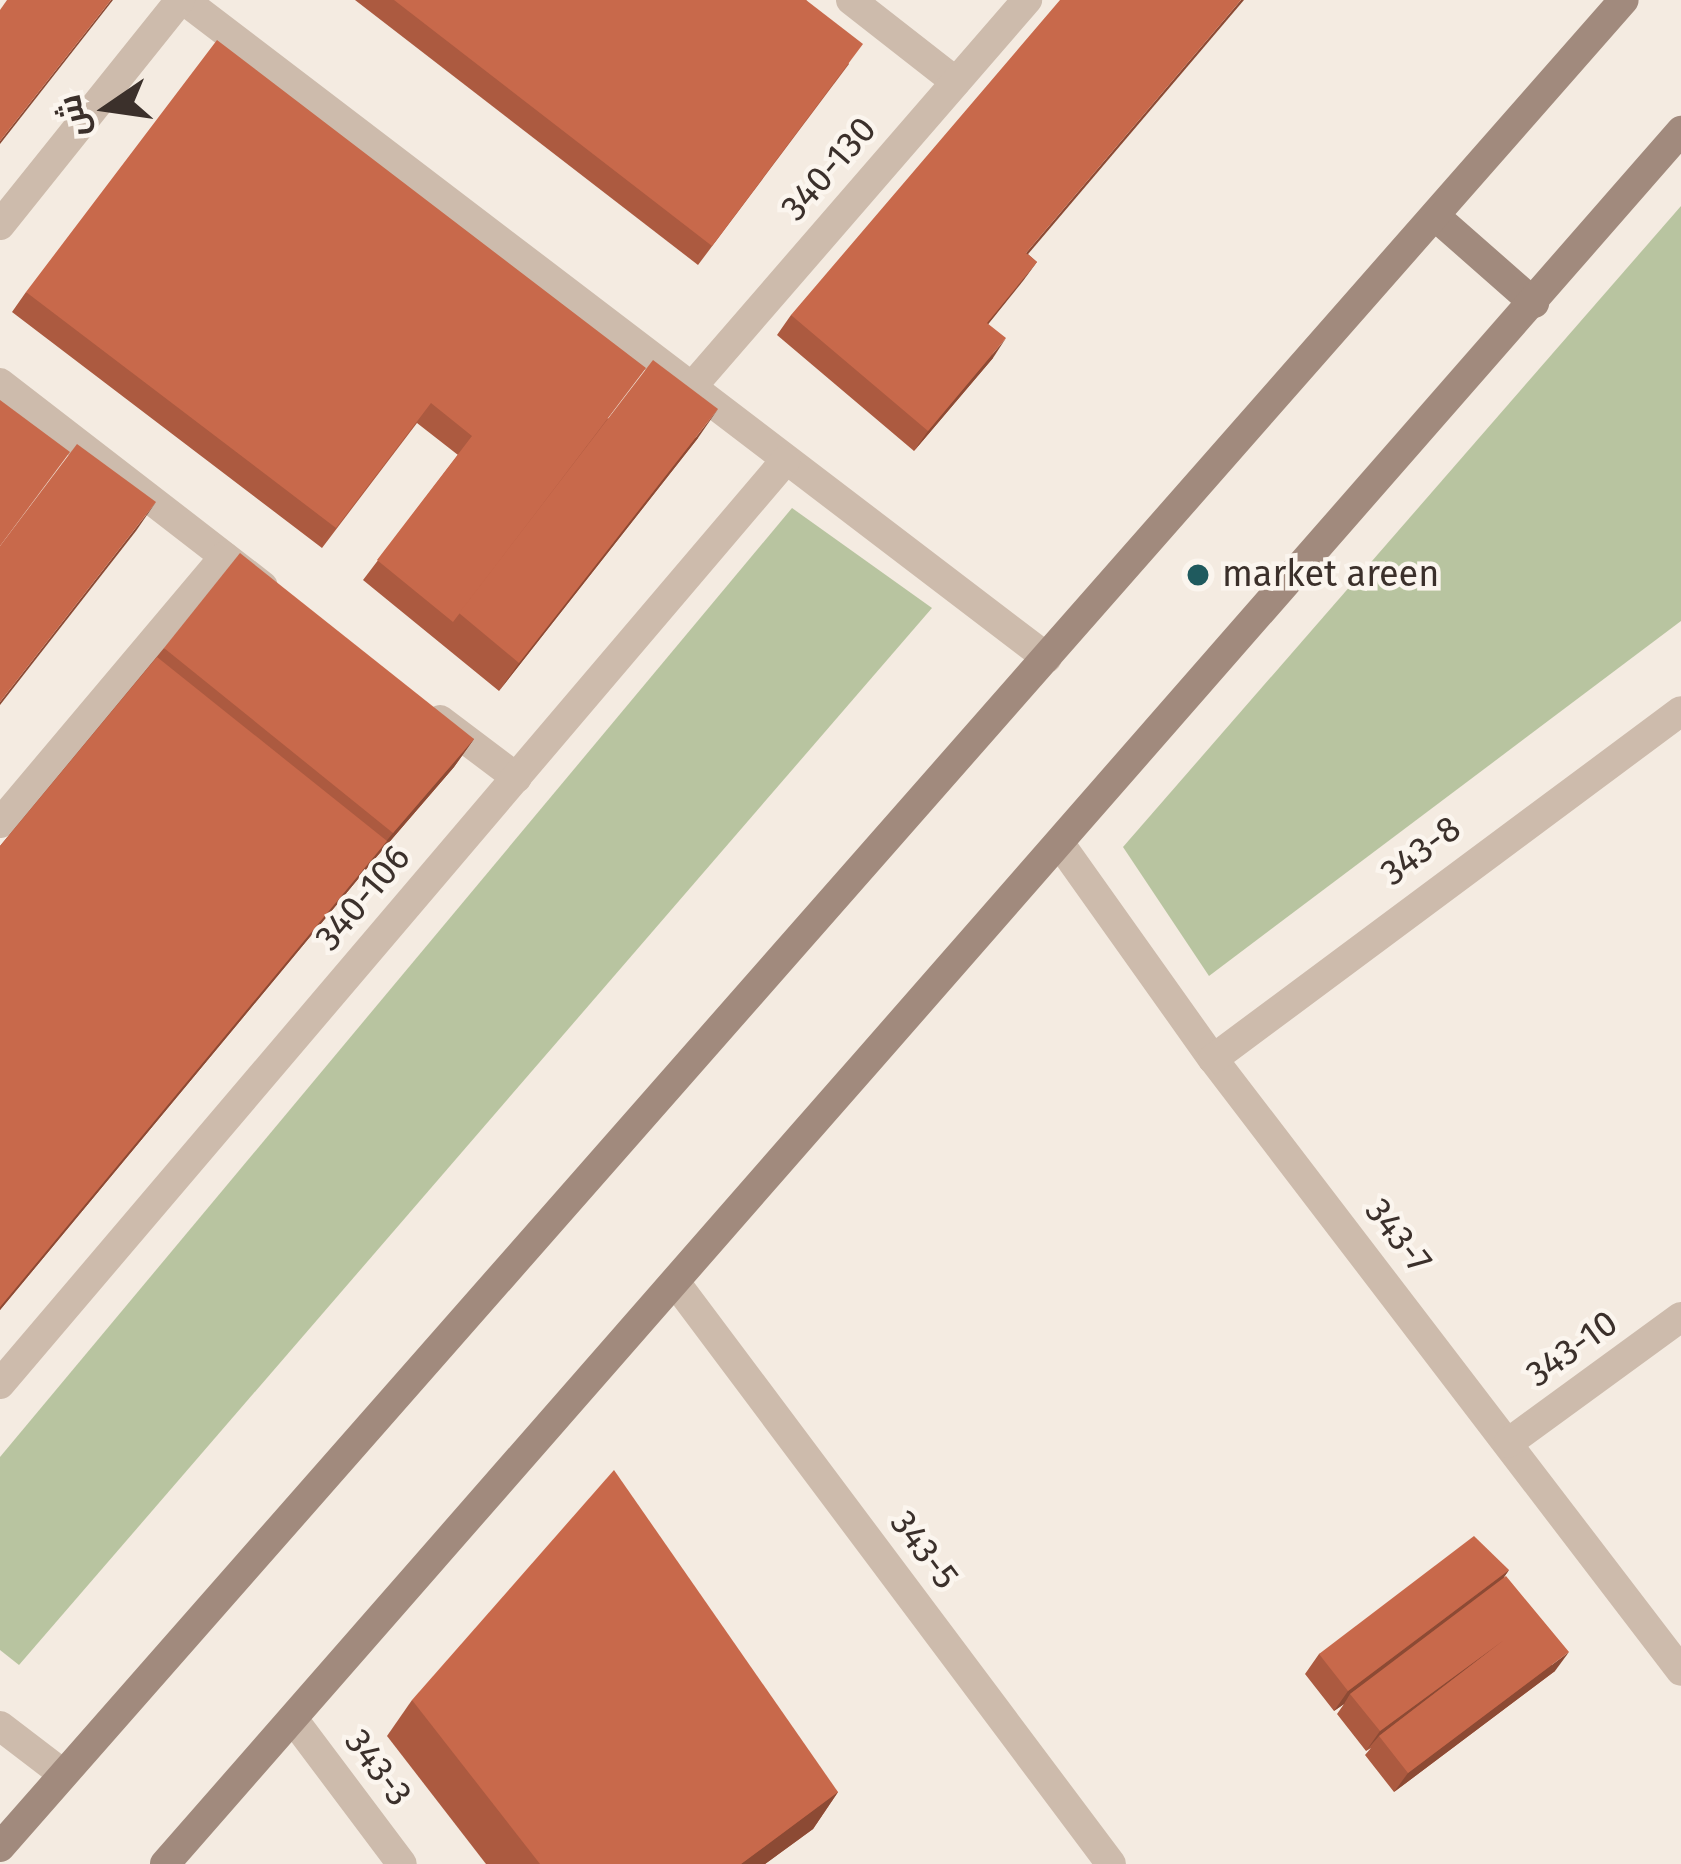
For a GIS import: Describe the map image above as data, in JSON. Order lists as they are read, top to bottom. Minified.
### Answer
{"streets":{"street":["340-130","343-8","340-106","343-7","343-10","343-5","343-3"]},"crossings":[["343-8","343-7"],["343-7","343-10"]],"places":["market areen"],"north":"left"}
